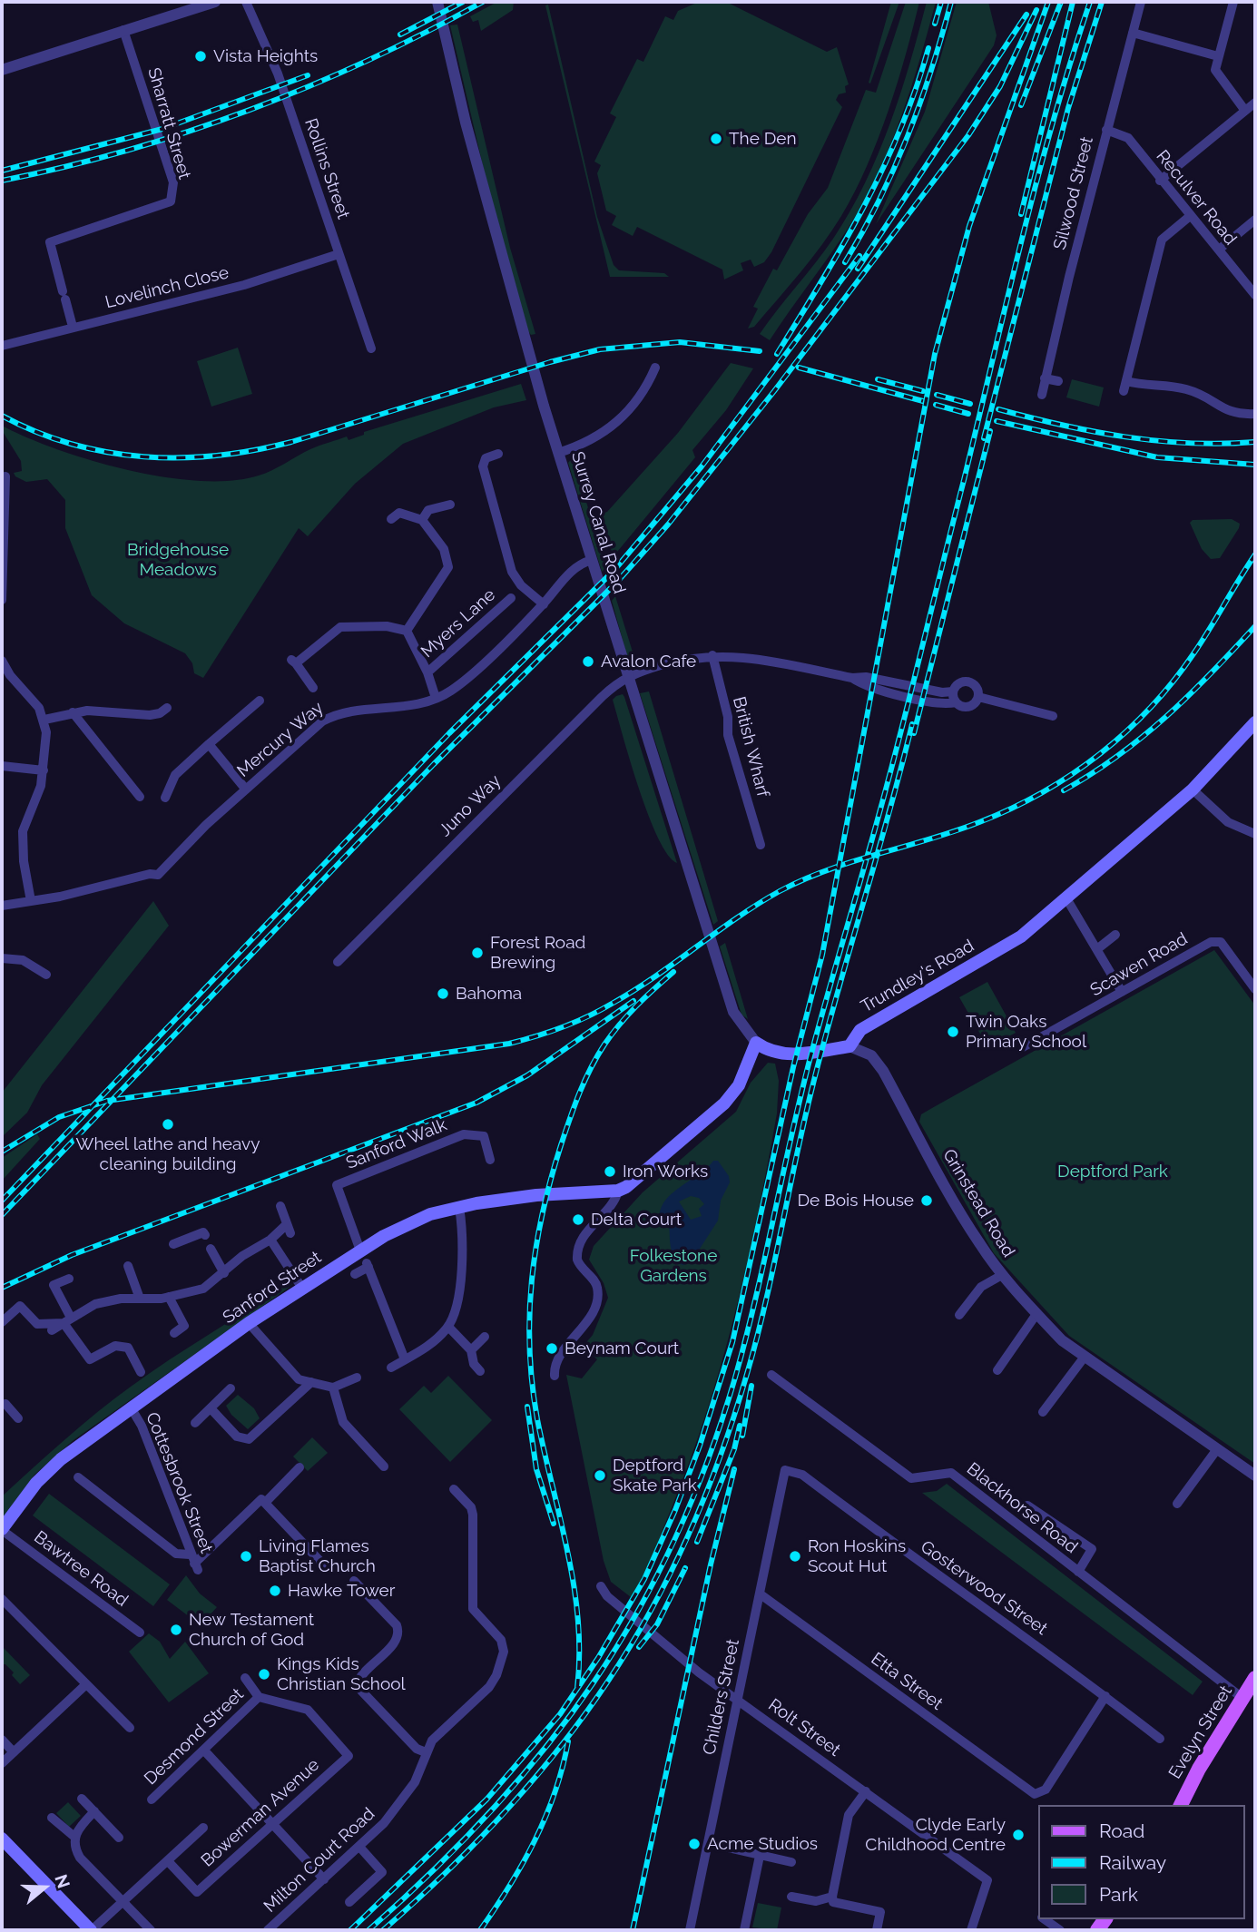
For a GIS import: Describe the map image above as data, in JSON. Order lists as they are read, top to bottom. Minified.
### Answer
{"streets":{"main road":["Trundley's Road","Sanford Street","Evelyn Street"],"street":["Sharratt Street","Rollins Street","Silwood Street","Reculver Road","Lovelinch Close","Surrey Canal Road","Myers Lane","Mercury Way","British Wharf","Juno Way","Scawen Road","Sanford Walk","Grinstead Road","Cottesbrook Street","Blackhorse Road","Bawtree Road","Gosterwood Street","Etta Street","Childers Street","Rolt Street","Desmond Street","Bowerman Avenue","Milton Court Road"]},"crossings":[["Sharratt Street","Lovelinch Close"],["Rollins Street","Lovelinch Close"],["Silwood Street","Reculver Road"],["Surrey Canal Road","Mercury Way"],["Surrey Canal Road","Juno Way"],["Myers Lane","Mercury Way"],["Trundley's Road","Grinstead Road"],["Sanford Walk","Sanford Street"],["Sanford Street","Cottesbrook Street"],["Sanford Street","Bawtree Road"],["Blackhorse Road","Evelyn Street"],["Gosterwood Street","Etta Street"],["Gosterwood Street","Childers Street"],["Etta Street","Childers Street"],["Childers Street","Rolt Street"],["Desmond Street","Bowerman Avenue"]],"parks":["Bridgehouse Meadows","Deptford Park","Folkestone Gardens"],"places":["Vista Heights","The Den","Avalon Cafe","Forest Road Brewing","Bahoma","Twin Oaks Primary School","Wheel lathe and heavy cleaning building","Iron Works","De Bois House","Delta Court","Beynam Court","Deptford Skate Park","Living Flames Baptist Church","Ron Hoskins Scout Hut","Hawke Tower","New Testament Church of God","Kings Kids Christian School","Clyde Early Childhood Centre","Acme Studios"],"legend":["Road","Railway","Park"],"north":"right"}
